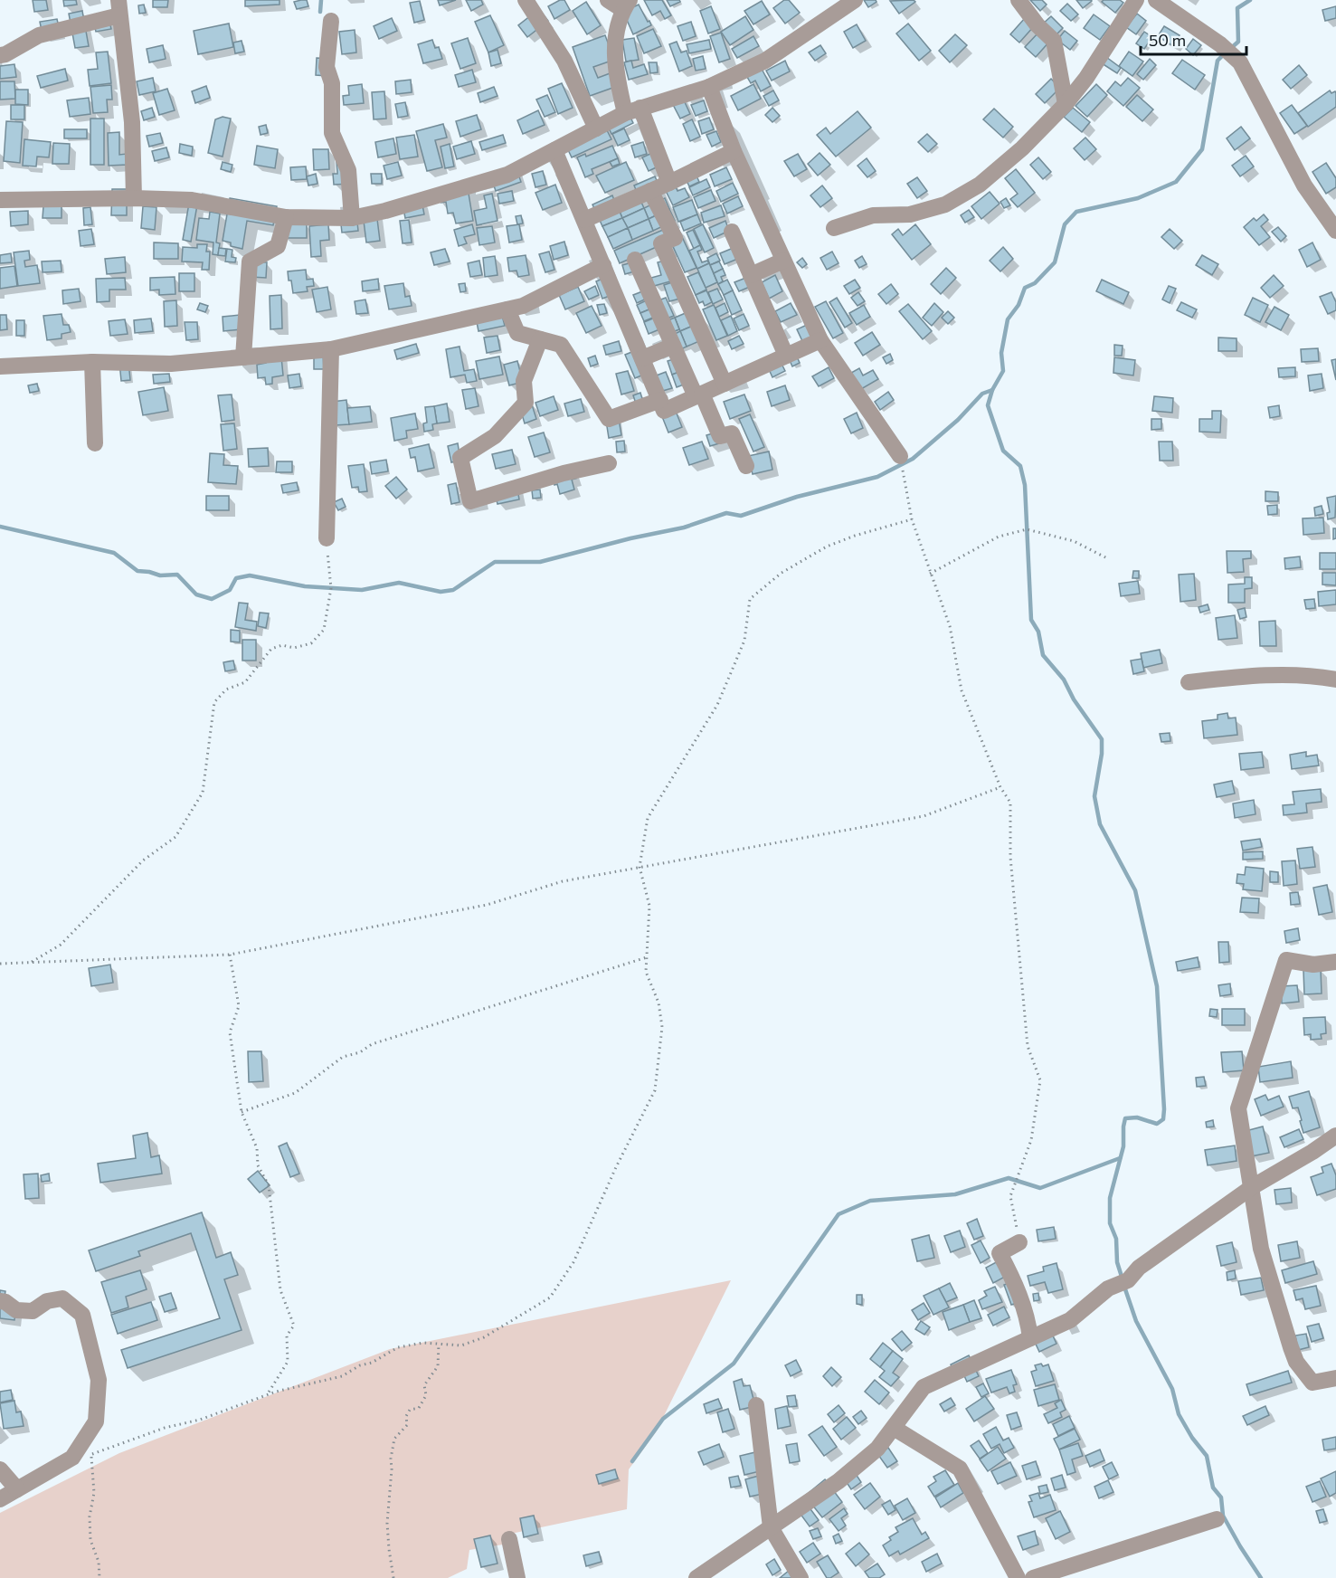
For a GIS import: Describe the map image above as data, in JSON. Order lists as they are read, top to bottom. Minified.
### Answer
{"scale_bar":"50 m"}
